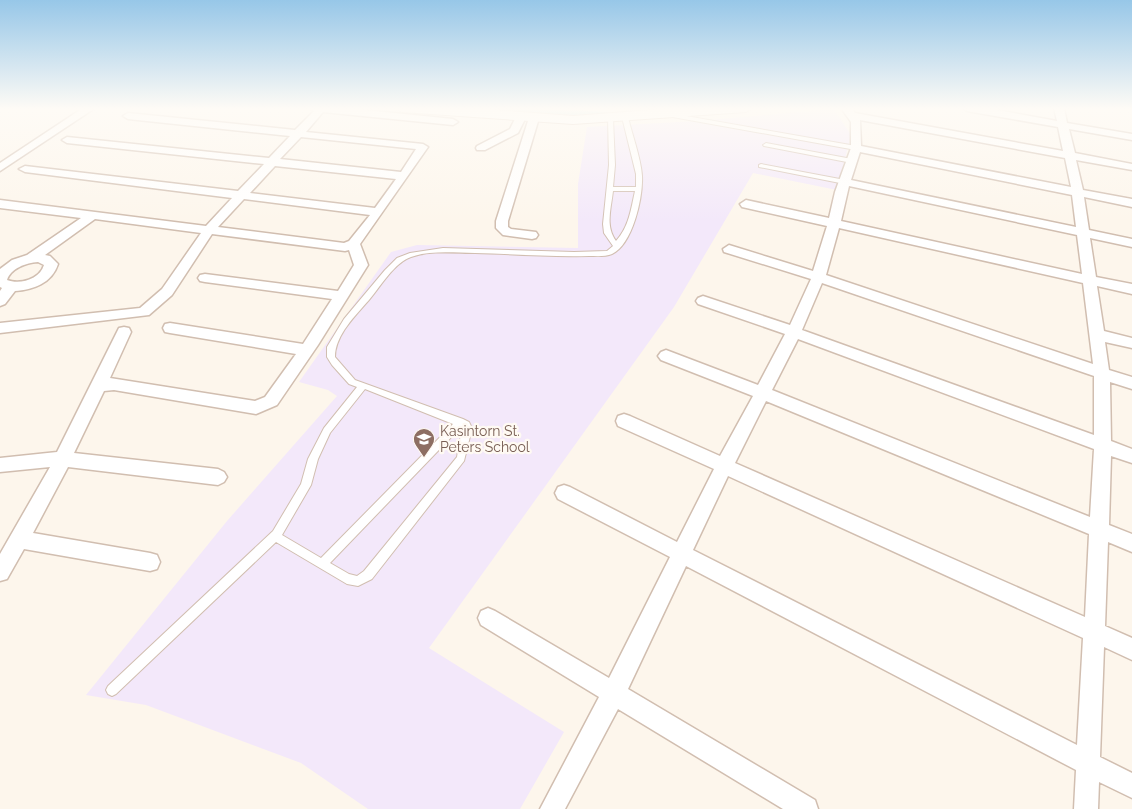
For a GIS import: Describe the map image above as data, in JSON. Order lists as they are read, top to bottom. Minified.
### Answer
{"places":{"school or university":["Kasintorn St. Peters School"]}}
